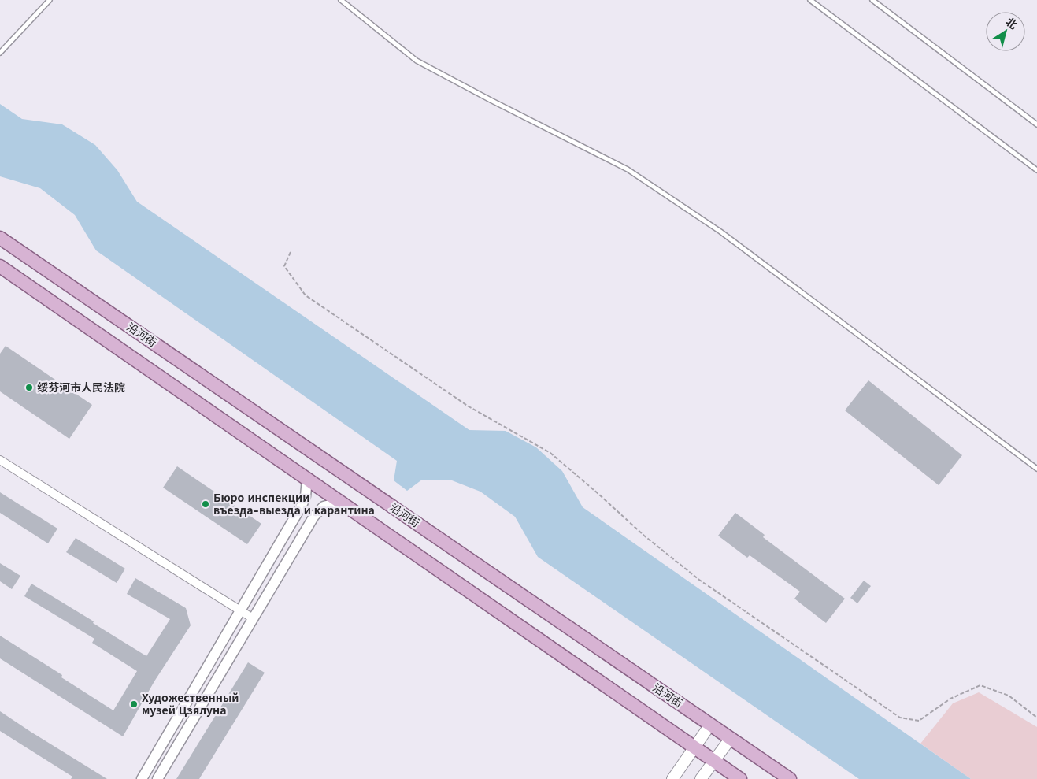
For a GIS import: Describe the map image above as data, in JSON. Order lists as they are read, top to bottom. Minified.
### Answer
{"streets":{"main road":["沿河街"]},"places":["绥芬河市人民法院","Бюро инспекции въезда-выезда и карантина","Художественный музей Цзялуна"],"north":"top right"}
